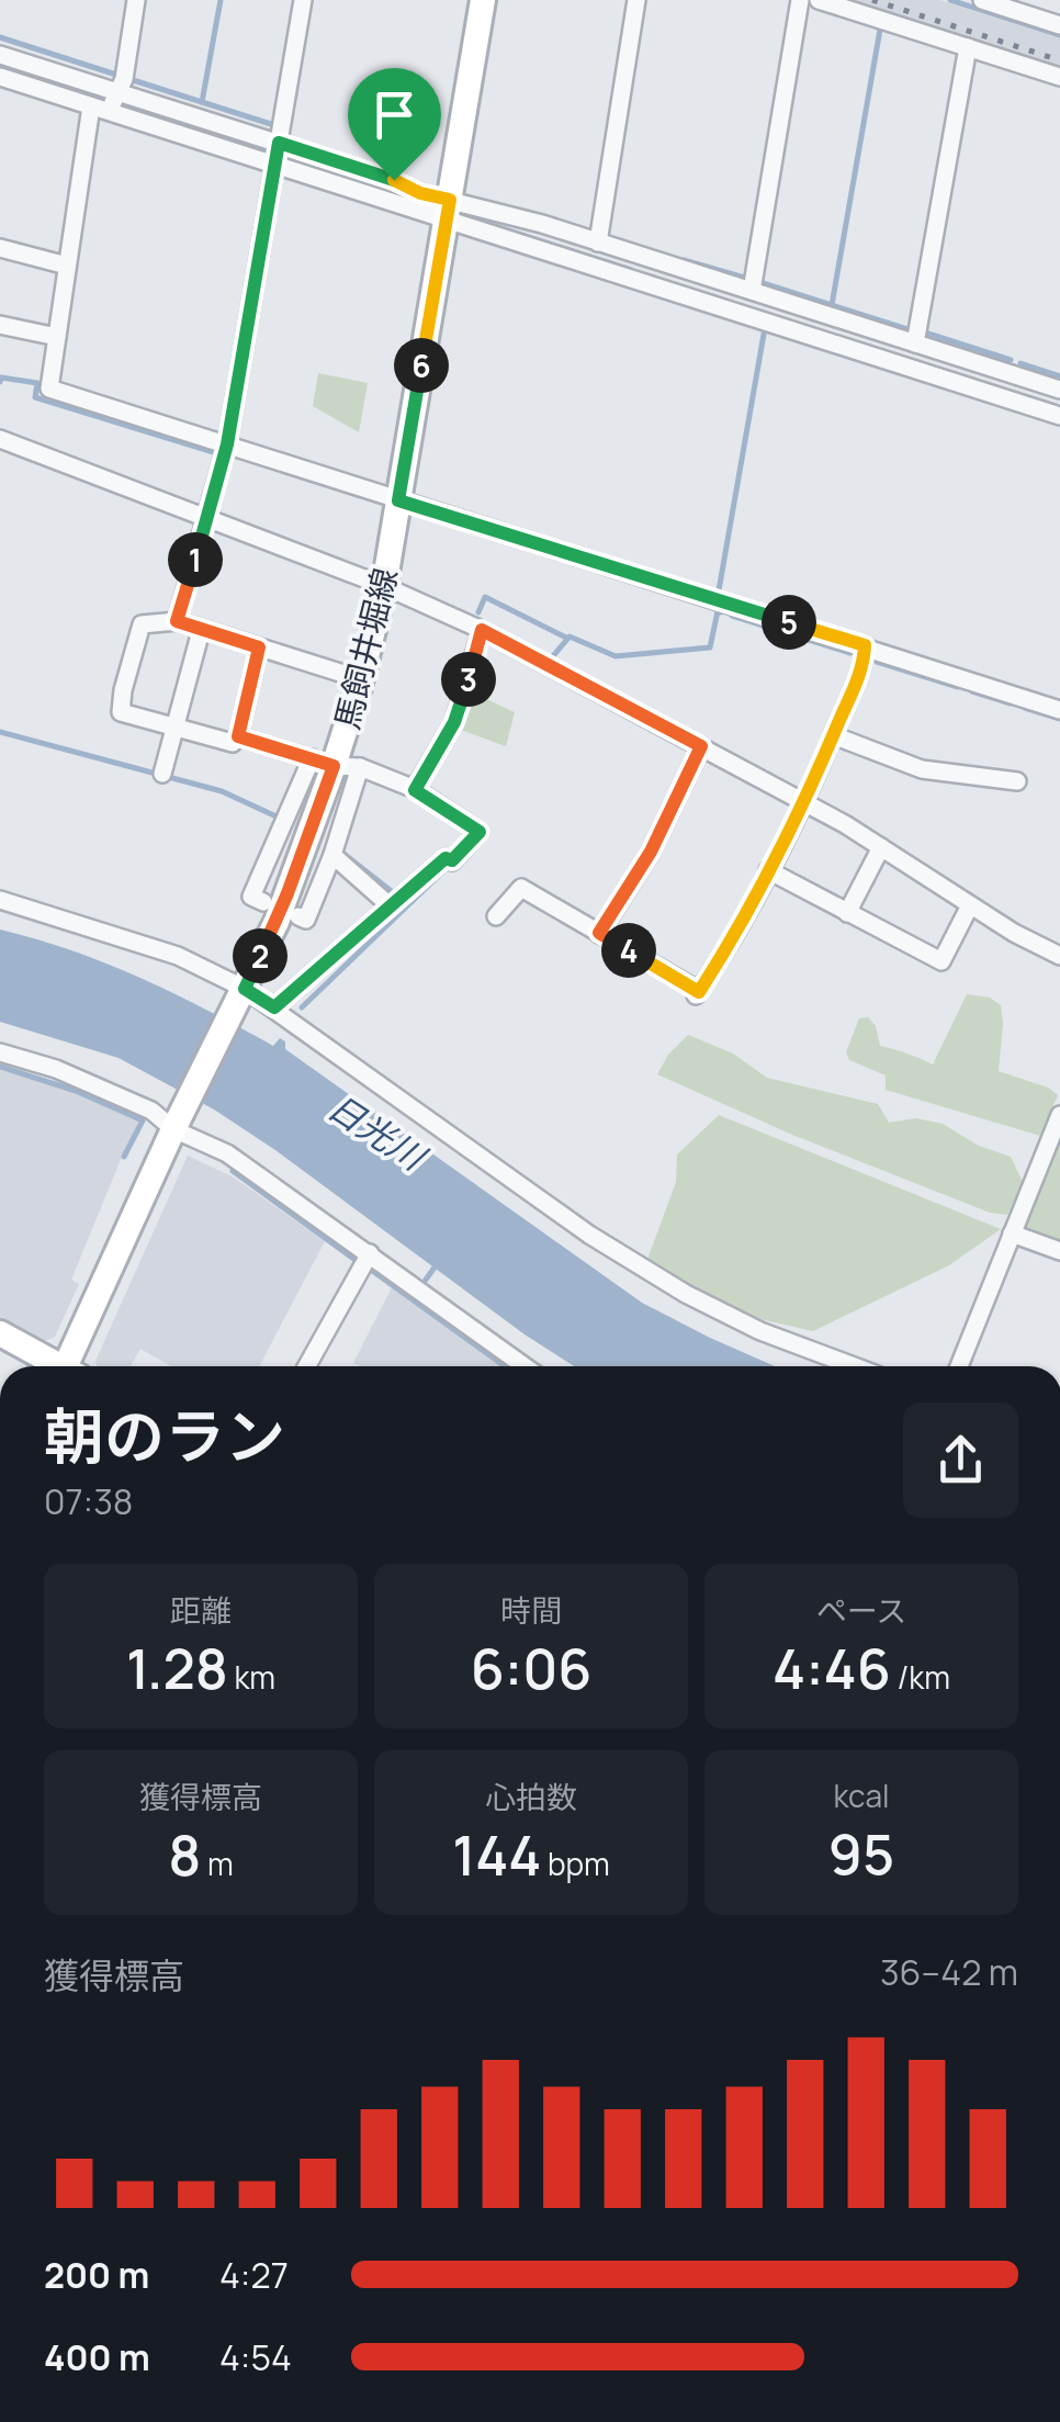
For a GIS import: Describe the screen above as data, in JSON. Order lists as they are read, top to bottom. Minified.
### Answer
{"streets":{"main road":["馬飼井堀線"]},"water":["日光川"],"page":{"pins":["6","1","5","3","4","2"],"heading":["朝のラン","07:38"],"stats":[["距離","1.28 km"],["時間","6:06"],["ペース","4:46 /km"],["獲得標高","8 m"],["心拍数","144 bpm"],["kcal","95"]],"chart":["獲得標高","36–42 m"],"list":[{"name":"200 m","note":"4:27"},{"name":"400 m","note":"4:54"}]}}
